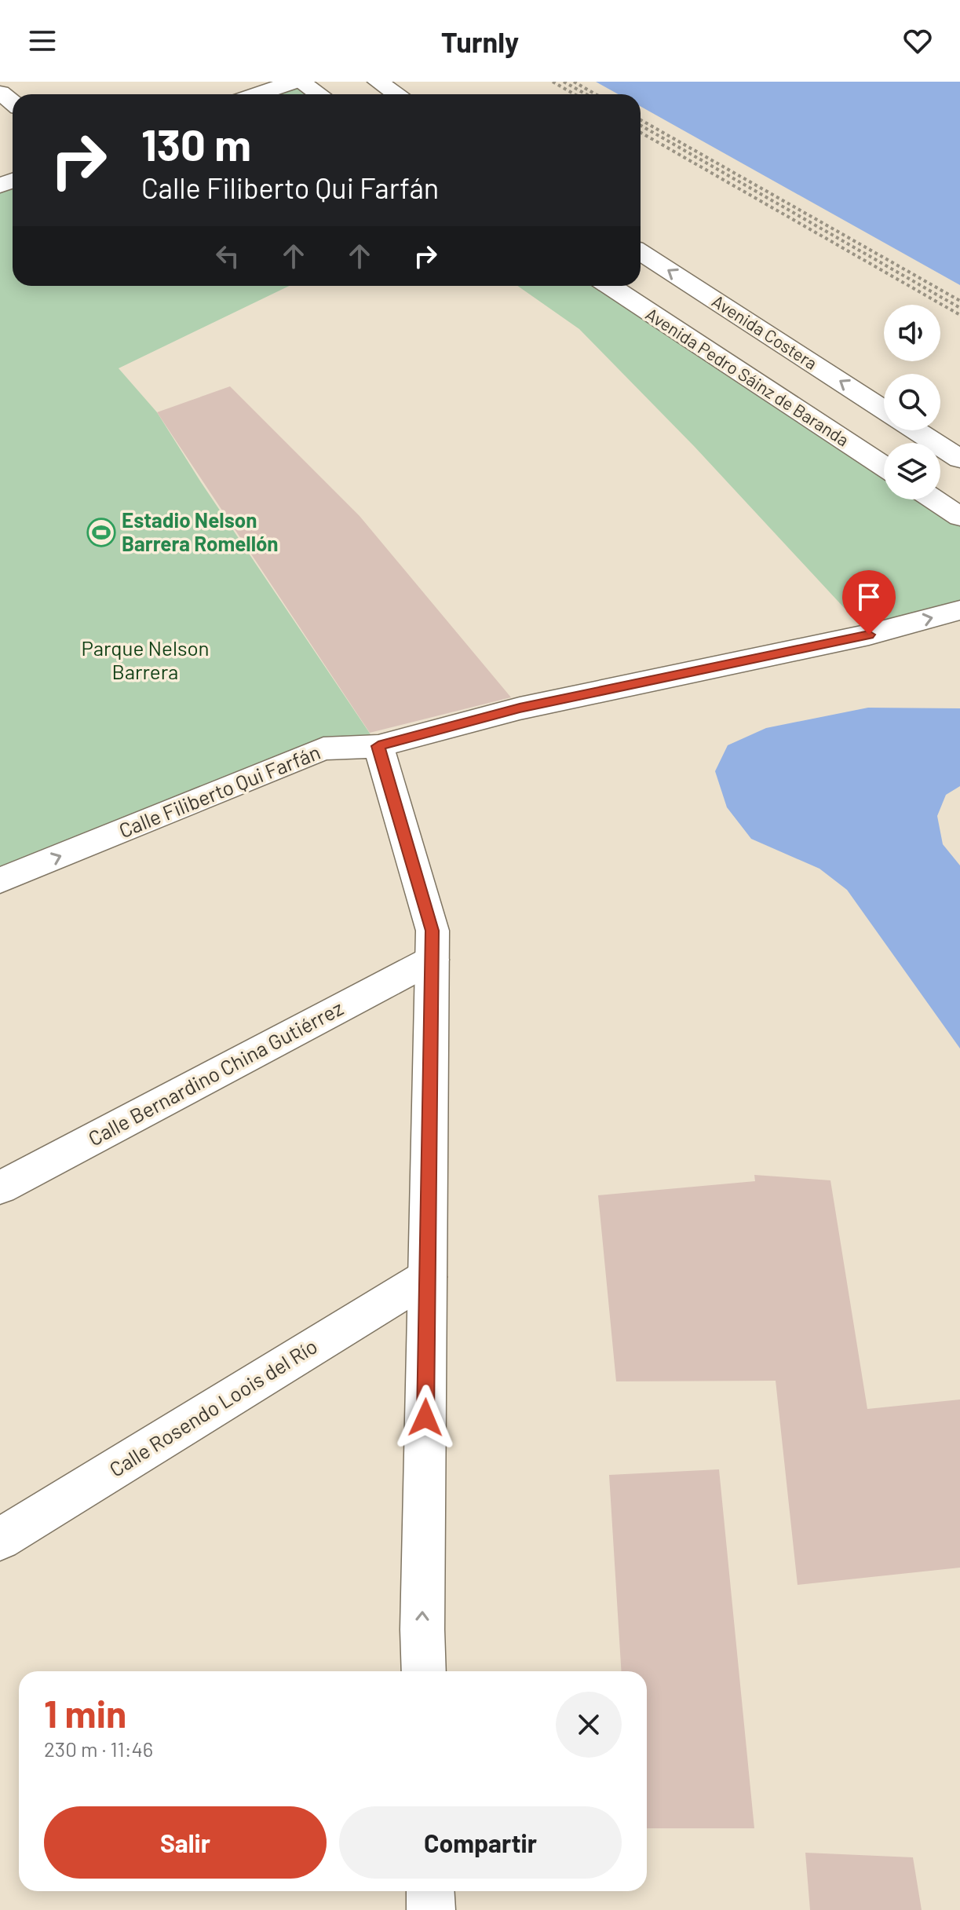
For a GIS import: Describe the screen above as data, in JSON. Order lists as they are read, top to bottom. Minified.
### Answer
{"streets":{"street":["Avenida Costera","Avenida Pedro Sáinz de Baranda","Calle Filiberto Qui Farfán","Calle Bernardino China Gutiérrez","Calle Rosendo Loois del Río"]},"one_way":["Avenida Costera","Calle Filiberto Qui Farfán"],"parks":["Parque Nelson Barrera"],"places":{"sports":["Estadio Nelson Barrera Romellón"]},"page":{"header":"Turnly","turn":["130 m","Calle Filiberto Qui Farfán"],"heading":["1 min","230 m · 11:46"],"buttons":["Salir","Compartir"]}}
